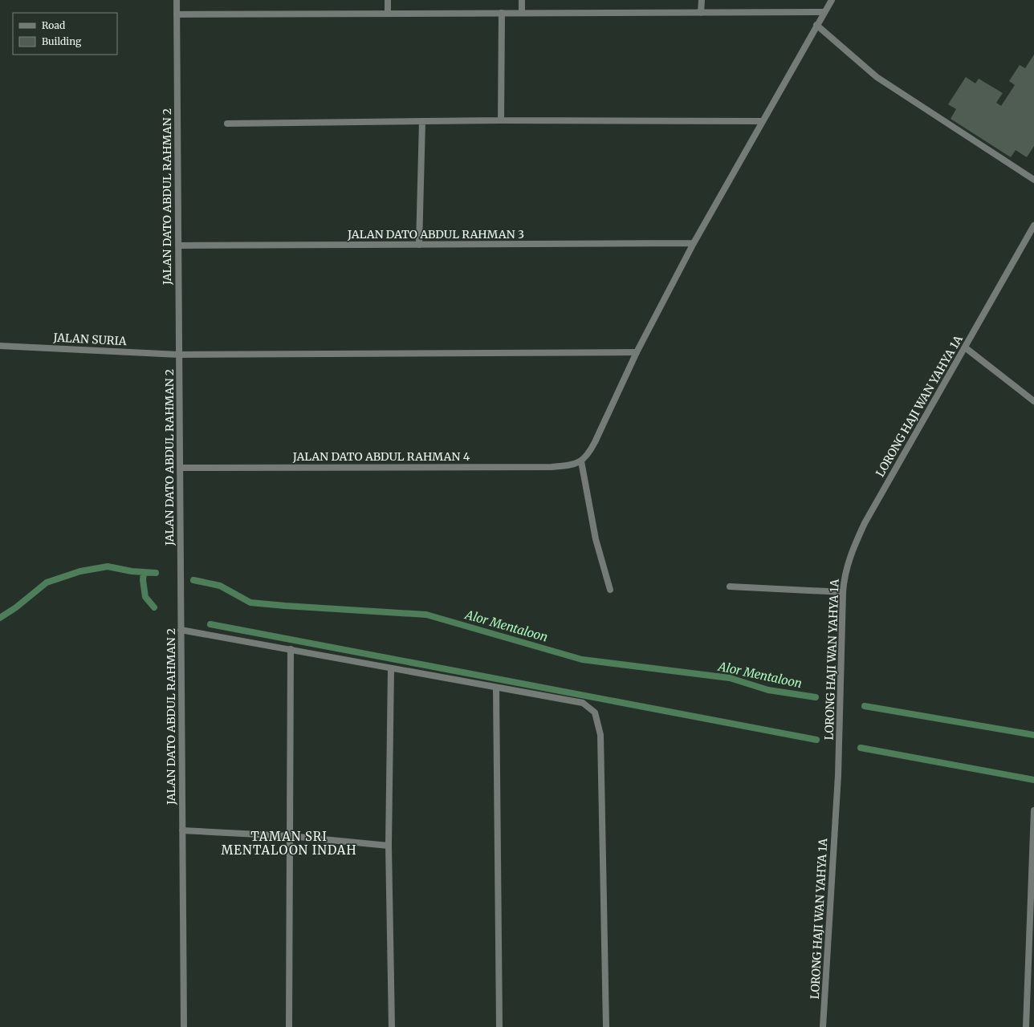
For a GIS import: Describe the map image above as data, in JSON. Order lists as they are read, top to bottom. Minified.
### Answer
{"streets":{"street":["JALAN DATO ABDUL RAHMAN 2","JALAN DATO ABDUL RAHMAN 3","JALAN SURIA","LORONG HAJI WAN YAHYA 1A","JALAN DATO ABDUL RAHMAN 4"]},"crossings":[["JALAN DATO ABDUL RAHMAN 2","JALAN DATO ABDUL RAHMAN 3"],["JALAN DATO ABDUL RAHMAN 2","JALAN SURIA"],["JALAN DATO ABDUL RAHMAN 2","JALAN DATO ABDUL RAHMAN 4"]],"districts":["TAMAN SRI MENTALOON INDAH"],"water":["Alor Mentaloon"],"legend":["Road","Building"]}
